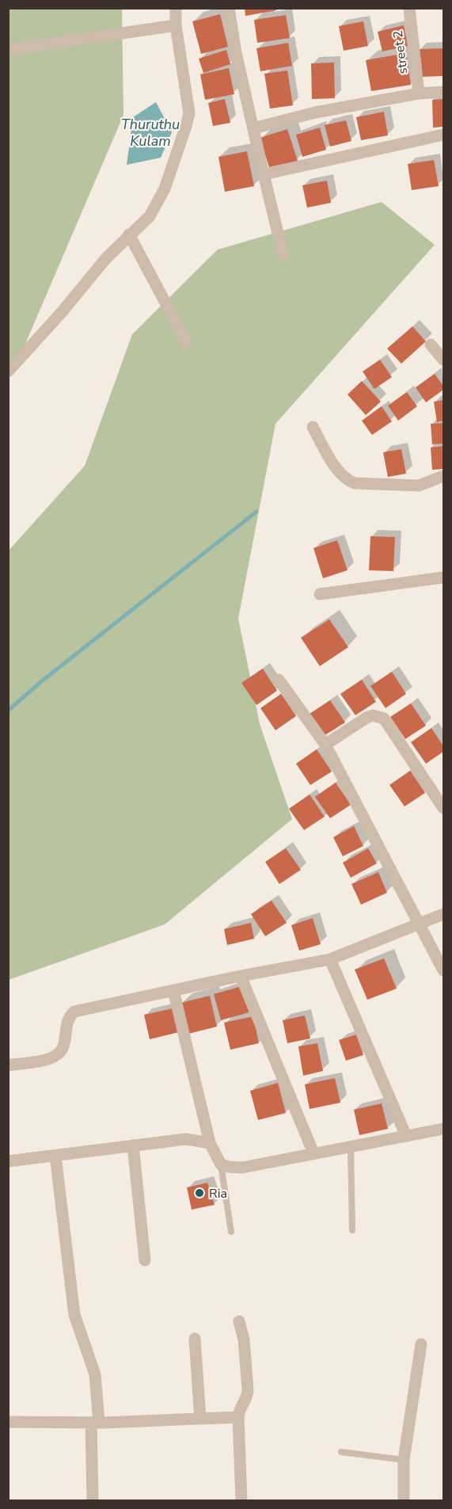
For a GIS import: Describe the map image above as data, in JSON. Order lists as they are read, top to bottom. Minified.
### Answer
{"streets":{"street":["street 2"]},"water":["Thuruthu Kulam"],"places":["Ria"]}
